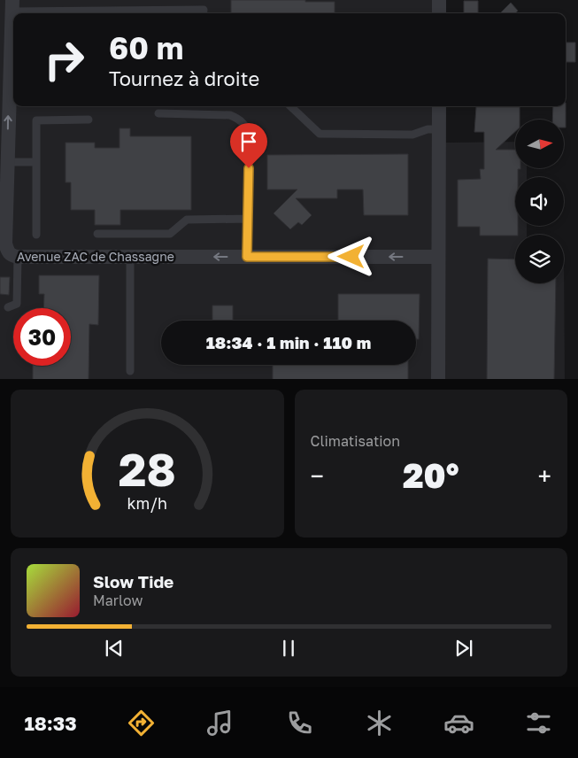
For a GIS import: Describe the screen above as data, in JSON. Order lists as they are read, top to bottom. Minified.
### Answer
{"streets":{"street":["Avenue ZAC de Chassagne"]},"north":"right","page":{"turn":["60 m","Tournez à droite"],"limit":"30","trip":"18:34 · 1 min · 110 m","tile":"Climatisation","heat":["−","20°","+"],"song":["Slow Tide","Marlow"],"tabs":"18:33","gauge":["28","km/h"]}}
